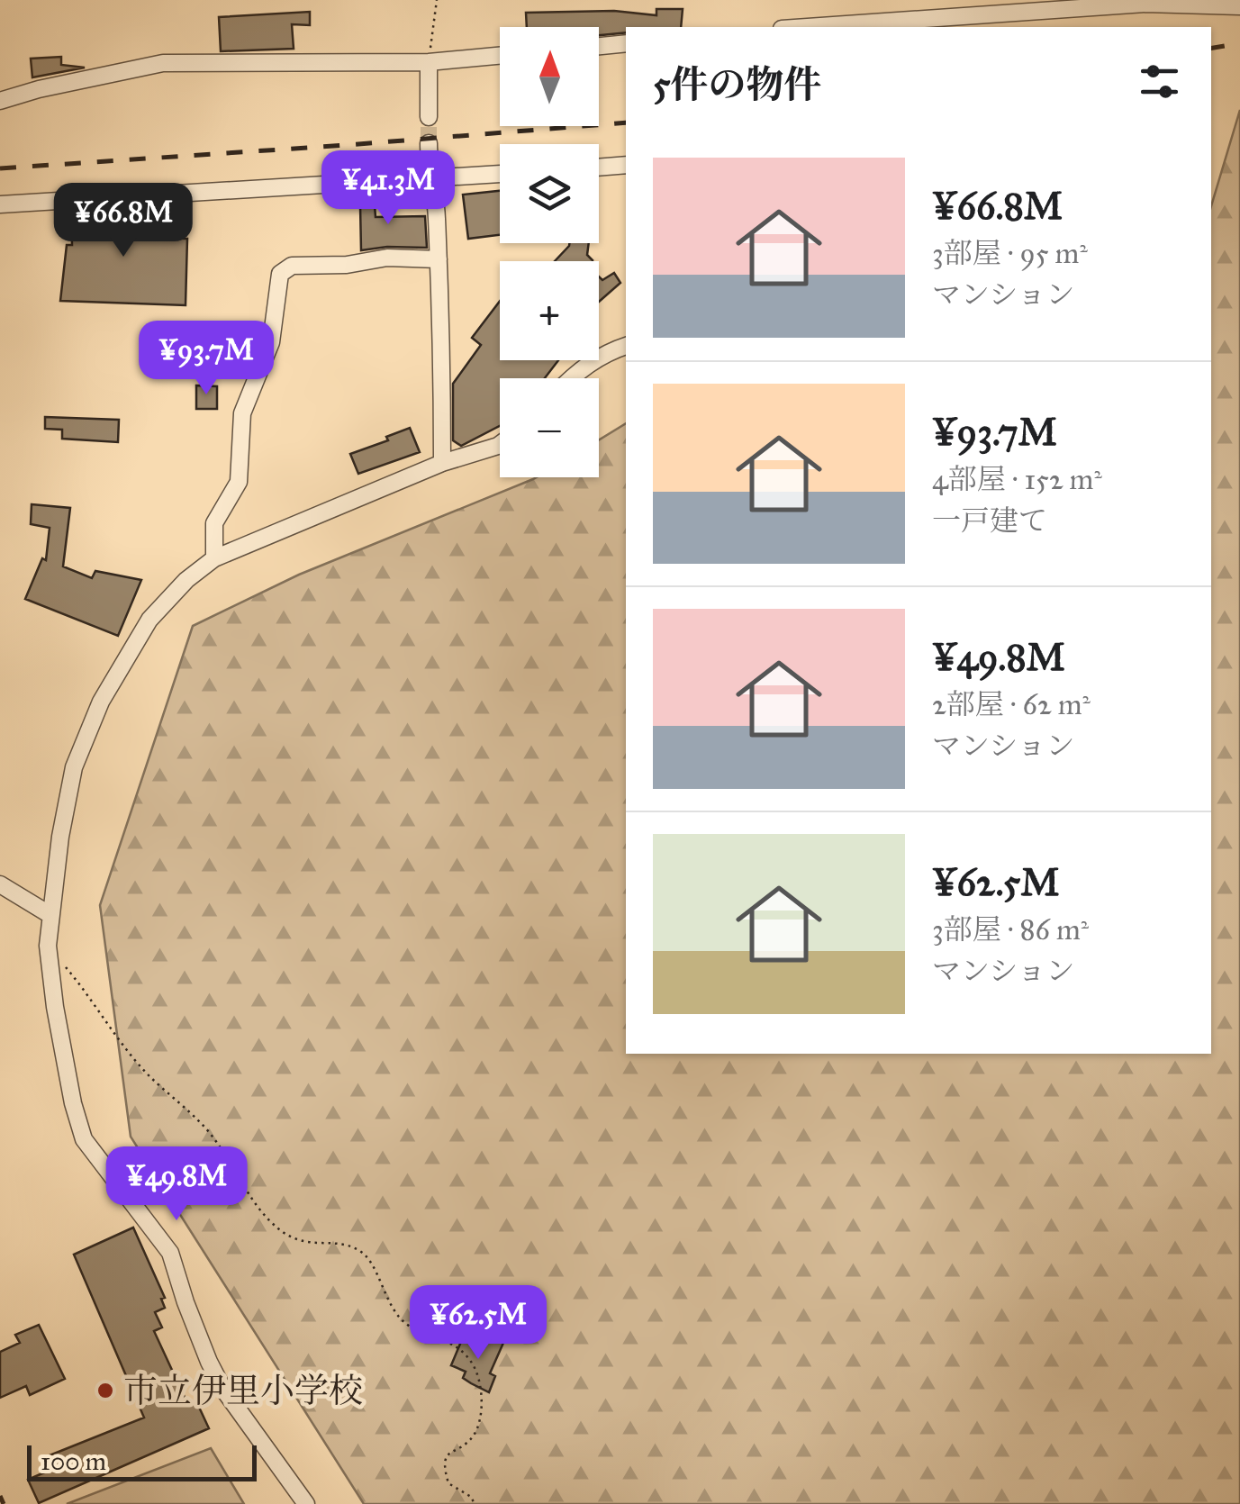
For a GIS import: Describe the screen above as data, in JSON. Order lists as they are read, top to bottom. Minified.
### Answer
{"places":["市立伊里小学校"],"scale_bar":"100 m","north":"top","page":{"map_buttons":["+","−"],"heading":"5件の物件","list":[{"name":"¥66.8M","note":"3部屋 · 95 m² · マンション"},{"name":"¥93.7M","note":"4部屋 · 152 m² · 一戸建て"},{"name":"¥49.8M","note":"2部屋 · 62 m² · マンション"},{"name":"¥62.5M","note":"3部屋 · 86 m² · マンション"}],"price":["¥41.3M","¥66.8M","¥93.7M","¥49.8M","¥62.5M"],"scale":"100 m"}}
